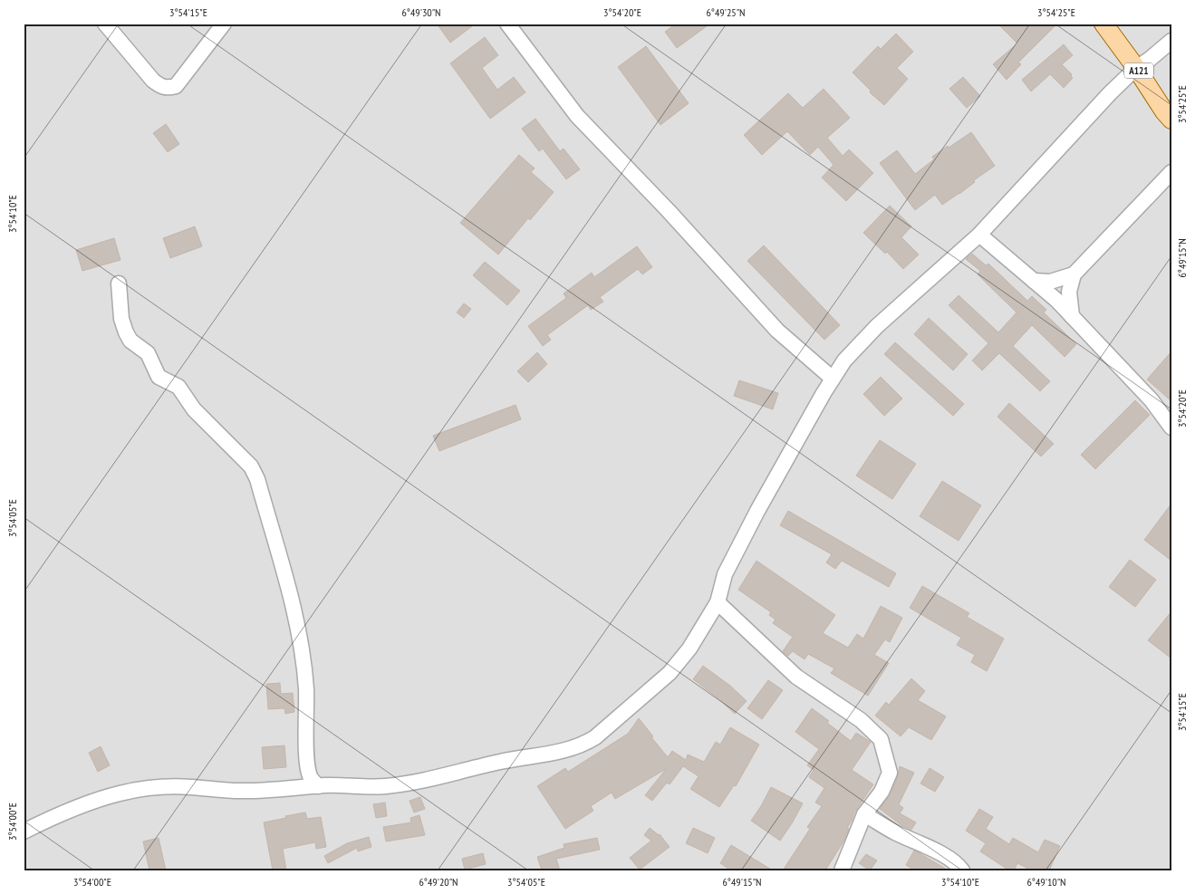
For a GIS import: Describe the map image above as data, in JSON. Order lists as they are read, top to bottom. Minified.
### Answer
{"streets":{"main road":["A121"]},"coordinates":["3°54'15\"E","6°49'30\"N","3°54'20\"E","6°49'25\"N","3°54'25\"E","3°54'10\"E","6°49'15\"N","3°54'05\"E","3°54'00\"E","6°49'20\"N","6°49'10\"N"]}
